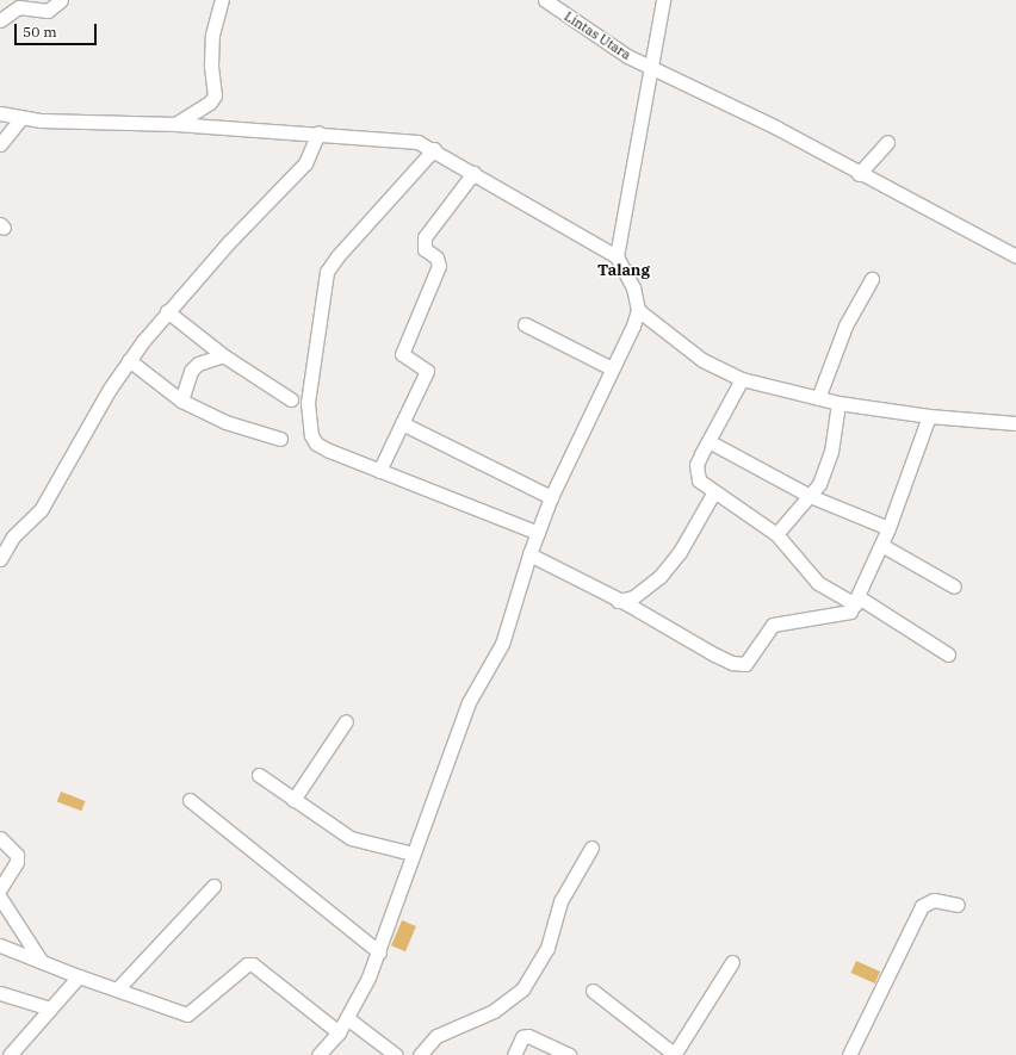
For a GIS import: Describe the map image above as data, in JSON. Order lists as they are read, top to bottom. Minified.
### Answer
{"streets":{"street":["Lintas Utara"]},"districts":["Talang"],"scale_bar":"50 m"}
